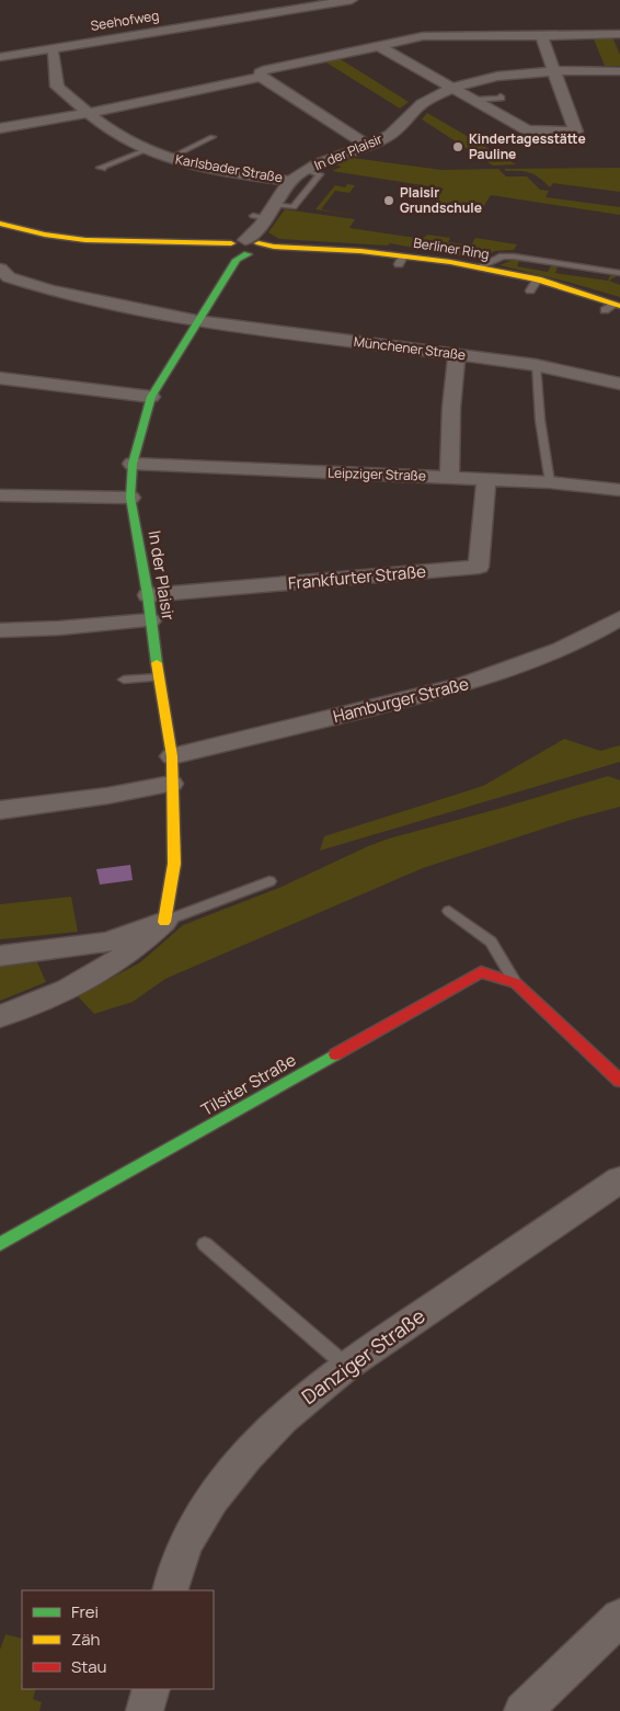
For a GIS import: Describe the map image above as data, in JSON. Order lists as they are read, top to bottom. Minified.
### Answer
{"streets":{"street":["Seehofweg","In der Plaisir","Karlsbader Straße","Berliner Ring","Münchener Straße","Leipziger Straße","Frankfurter Straße","Hamburger Straße","Tilsiter Straße","Danziger Straße"]},"crossings":[["In der Plaisir","Karlsbader Straße"],["In der Plaisir","Berliner Ring"],["In der Plaisir","Münchener Straße"],["In der Plaisir","Leipziger Straße"],["In der Plaisir","Frankfurter Straße"],["In der Plaisir","Hamburger Straße"],["Leipziger Straße","Frankfurter Straße"]],"places":["Kindertagesstätte Pauline","Plaisir Grundschule"],"legend":["Frei","Zäh","Stau"]}
